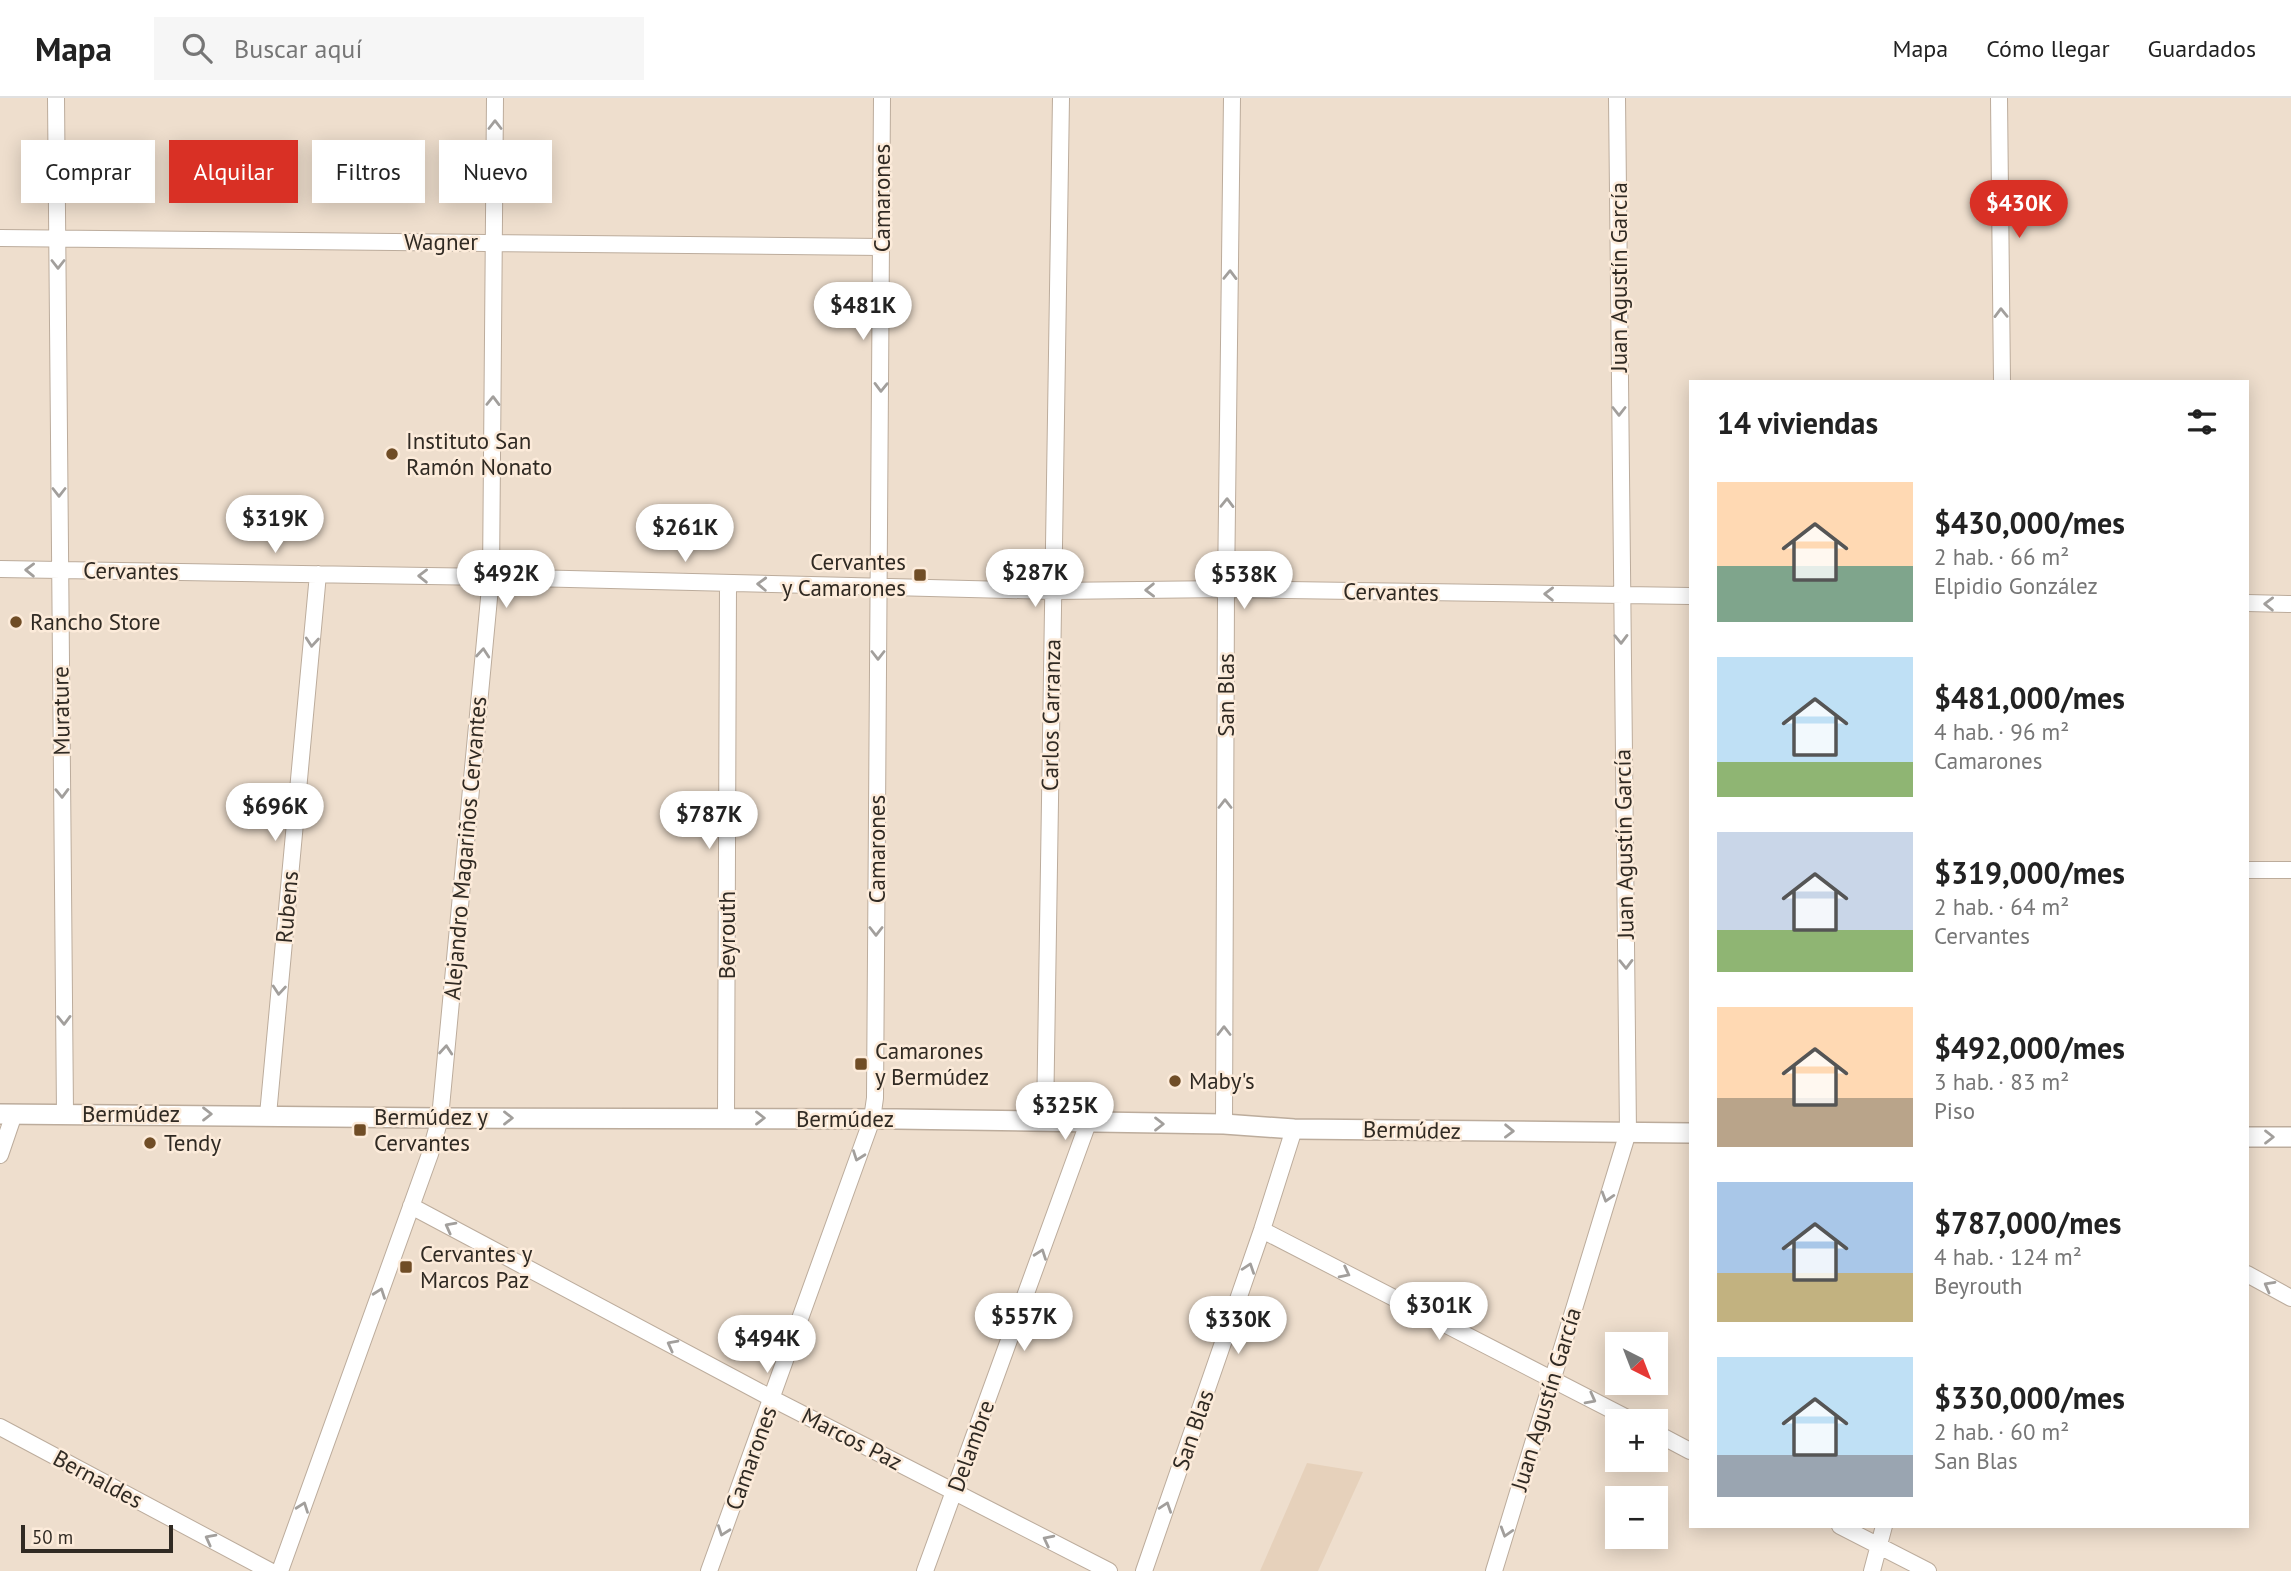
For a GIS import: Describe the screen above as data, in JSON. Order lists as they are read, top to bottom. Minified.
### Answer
{"streets":{"street":["Camarones","Wagner","Juan Agustín García","Cervantes","San Blas","Murature","Carlos Carranza","Alejandro Magariños Cervantes","Rubens","Beyrouth","Bermúdez","Marcos Paz","Delambre","Bernaldes"]},"crossings":[["Camarones","Wagner"],["Camarones","Cervantes"],["Camarones","Bermúdez"],["Camarones","Marcos Paz"],["Wagner","Murature"],["Wagner","Alejandro Magariños Cervantes"],["Juan Agustín García","Cervantes"],["Juan Agustín García","Bermúdez"],["Cervantes","San Blas"],["Cervantes","Murature"],["Cervantes","Carlos Carranza"],["Cervantes","Alejandro Magariños Cervantes"],["Cervantes","Rubens"],["Cervantes","Beyrouth"],["San Blas","Bermúdez"],["Murature","Bermúdez"],["Carlos Carranza","Bermúdez"],["Alejandro Magariños Cervantes","Bermúdez"],["Alejandro Magariños Cervantes","Marcos Paz"],["Rubens","Bermúdez"],["Beyrouth","Bermúdez"],["Bermúdez","Delambre"],["Marcos Paz","Delambre"]],"one_way":["Camarones","Juan Agustín García","Cervantes","San Blas","Murature","Alejandro Magariños Cervantes","Rubens","Bermúdez","Marcos Paz","Delambre","Bernaldes"],"places":{"other":["Instituto San Ramón Nonato","Rancho Store","Maby's","Tendy"],"transit":["Cervantes y Camarones","Camarones y Bermúdez","Bermúdez y Cervantes","Cervantes y Marcos Paz"]},"scale_bar":"50 m","north":"bottom right","page":{"header":"Mapa","search":"Buscar aquí","nav":["Mapa","Cómo llegar","Guardados"],"chip":["Comprar","Alquilar","Filtros","Nuevo"],"price":["$430K","$481K","$319K","$261K","$287K","$492K","$538K","$696K","$787K","$325K","$301K","$557K","$330K","$494K"],"heading":"14 viviendas","list":[{"name":"$430,000/mes","note":"2 hab. · 66 m² · Elpidio González"},{"name":"$481,000/mes","note":"4 hab. · 96 m² · Camarones"},{"name":"$319,000/mes","note":"2 hab. · 64 m² · Cervantes"},{"name":"$492,000/mes","note":"3 hab. · 83 m² · Piso"},{"name":"$787,000/mes","note":"4 hab. · 124 m² · Beyrouth"},{"name":"$330,000/mes","note":"2 hab. · 60 m² · San Blas"}],"map_buttons":["+","−"],"scale":"50 m"}}
